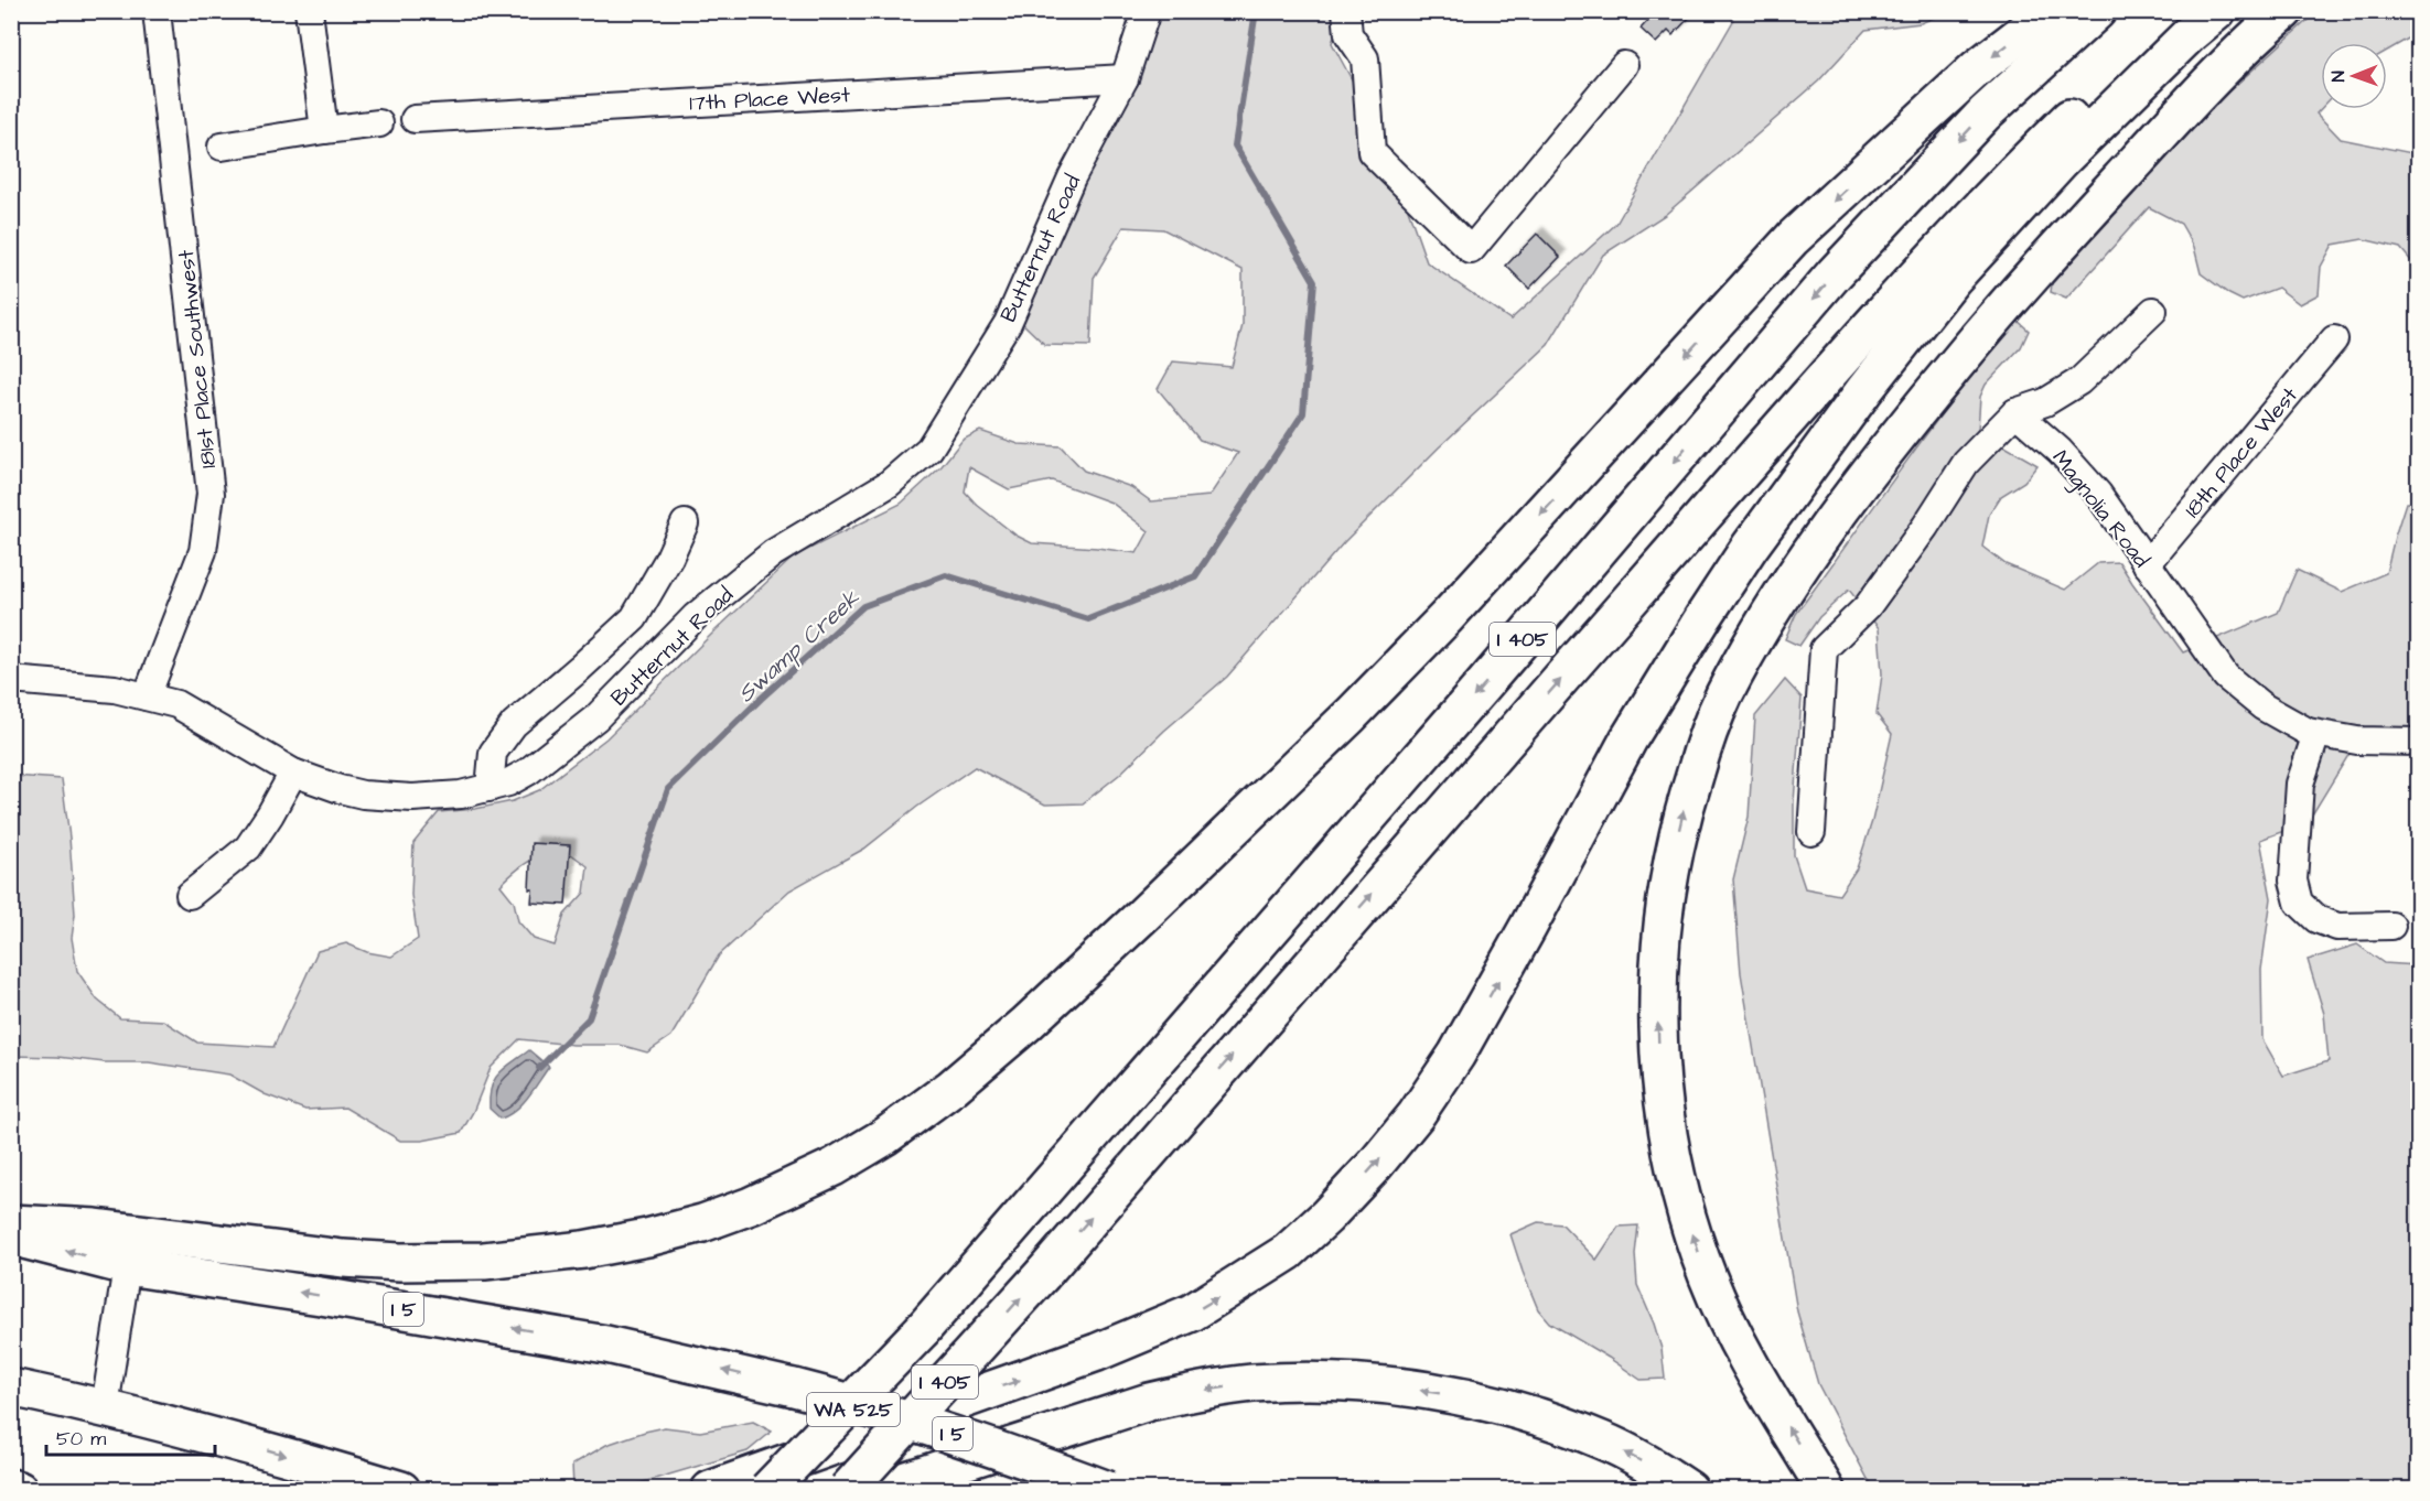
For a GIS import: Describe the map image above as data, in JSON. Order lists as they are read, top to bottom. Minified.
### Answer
{"streets":{"highway":["I 405","I 5","WA 525"],"street":["17th Place West","Butternut Road","181st Place Southwest","18th Place West","Magnolia Road"]},"crossings":[["17th Place West","Butternut Road"],["Butternut Road","181st Place Southwest"],["18th Place West","Magnolia Road"],["I 405","WA 525"]],"water":["Swamp Creek"],"scale_bar":"50 m","north":"left"}
